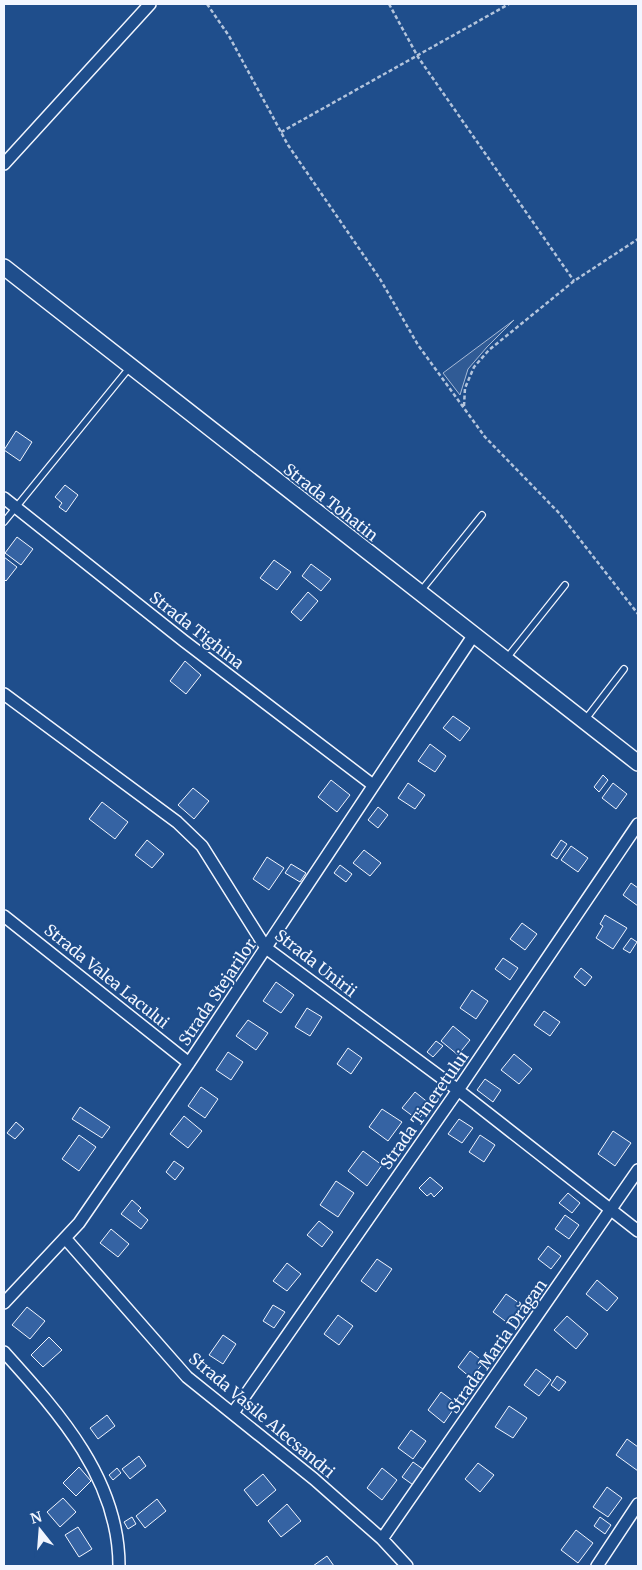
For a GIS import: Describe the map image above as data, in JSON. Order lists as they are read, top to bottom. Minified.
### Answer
{"streets":{"street":["Strada Tohatin","Strada Tighina","Strada Unirii","Strada Valea Lacului","Strada Stejarilor","Strada Tineretului","Strada Maria Drăgan","Strada Vasile Alecsandri"]},"crossings":[["Strada Tohatin","Strada Stejarilor"],["Strada Tighina","Strada Stejarilor"],["Strada Unirii","Strada Stejarilor"],["Strada Unirii","Strada Tineretului"],["Strada Unirii","Strada Maria Drăgan"],["Strada Valea Lacului","Strada Stejarilor"],["Strada Stejarilor","Strada Vasile Alecsandri"],["Strada Tineretului","Strada Vasile Alecsandri"],["Strada Maria Drăgan","Strada Vasile Alecsandri"]],"north":"top"}
